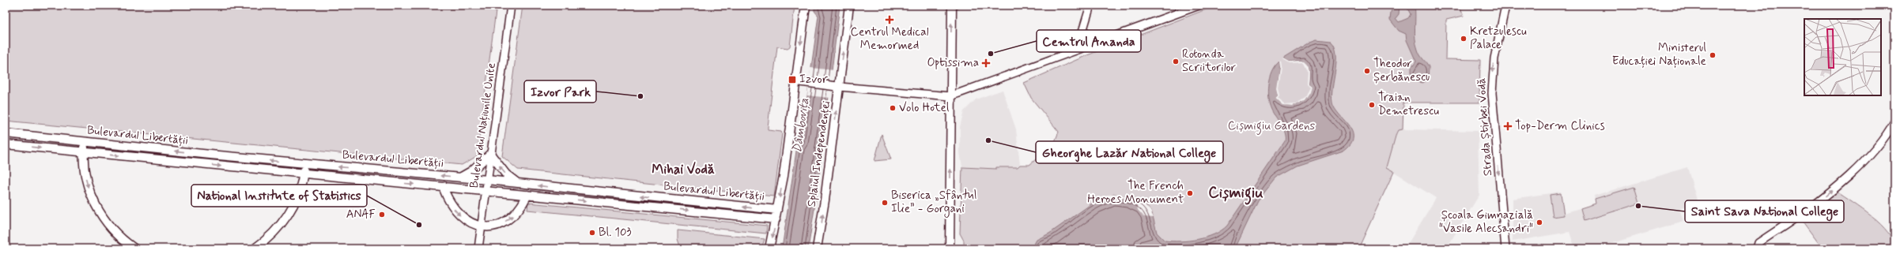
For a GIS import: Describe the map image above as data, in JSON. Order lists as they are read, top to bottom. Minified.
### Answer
{"streets":{"main road":["Bulevardul Națiunile Unite","Strada Știrbei Vodă","Bulevardul Libertății","Splaiul Independenței"]},"crossings":[["Bulevardul Națiunile Unite","Bulevardul Libertății"]],"one_way":["Strada Știrbei Vodă"],"districts":["Mihai Vodă","Cișmigiu"],"water":["Dâmbovița"],"parks":["Cișmigiu Gardens"],"places":{"health":["Centrul Medical Memormed","Optissima","Top-Derm Clinics"],"other":["Kretzulescu Palace","Cemtrul Ananda","Ministerul Educației Naționale","Rotonda Scriitorilor","Theodor Șerbănescu","Izvor Park","Traian Demetrescu","Volo Hotel","Gheorghe Lazăr National College","The French Heroes Monument","Biserica „Sfântul Ilie” - Gorgani","Saint Sava National College","ANAF","Școala Gimnazială \"Vasile Alecsandri\"","National Institute of Statistics","Bl. 103"],"transit":["Izvor"]}}
